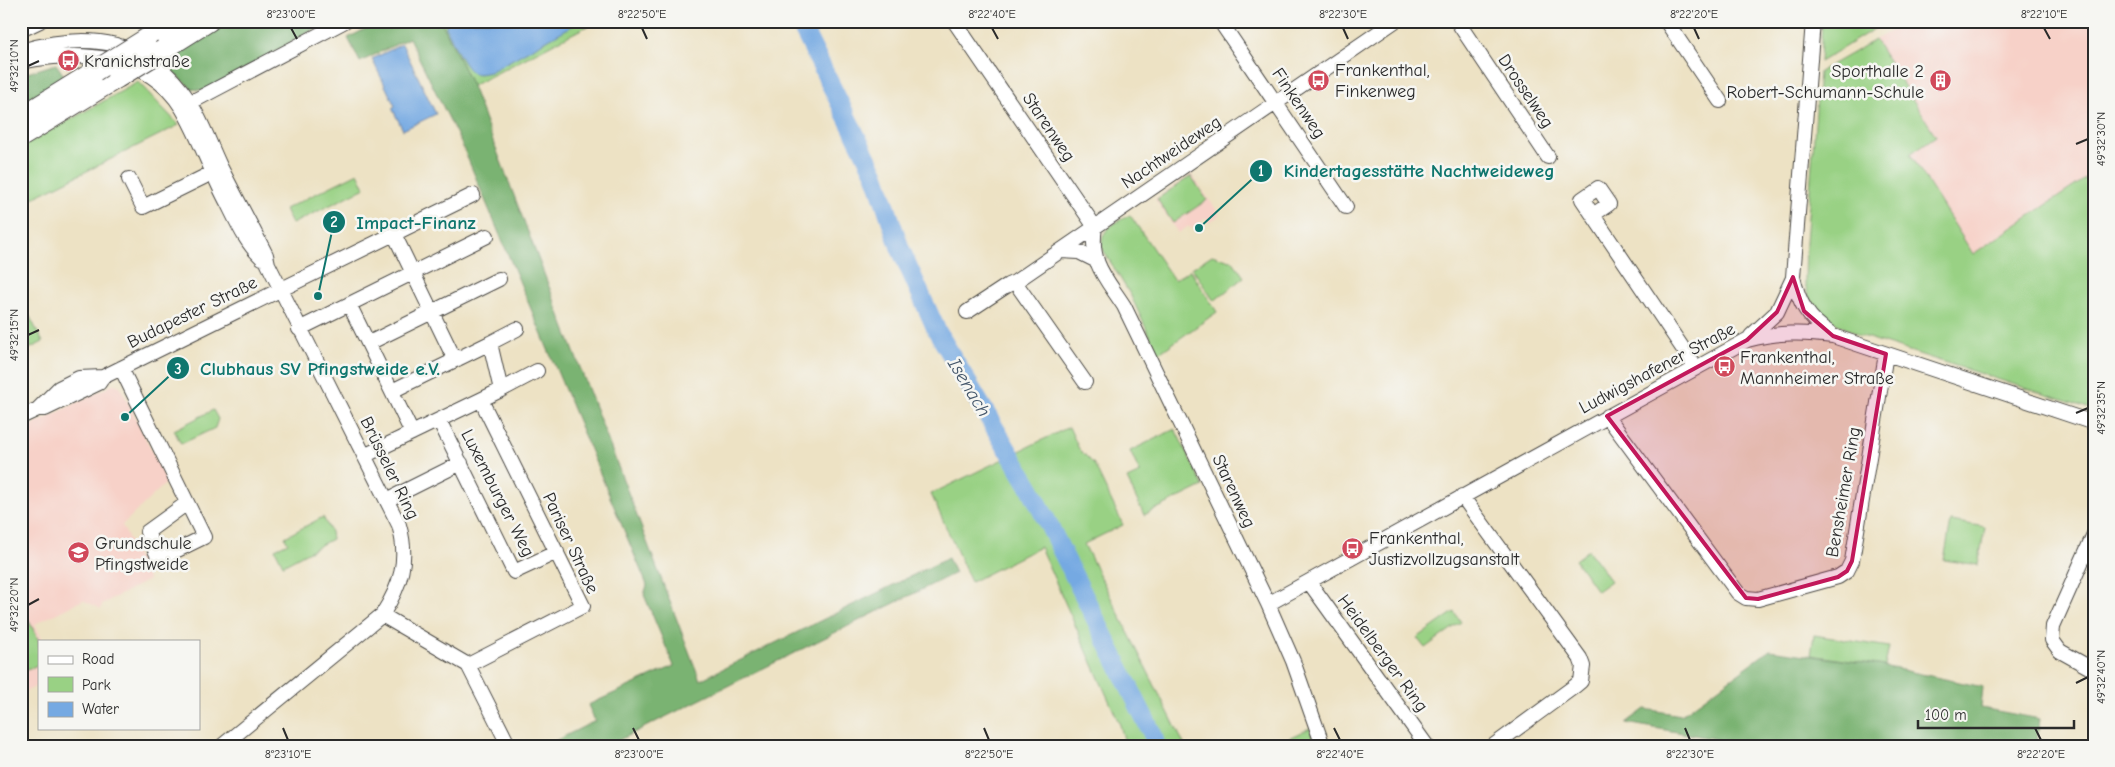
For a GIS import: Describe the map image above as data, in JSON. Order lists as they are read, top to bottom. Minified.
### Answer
{"streets":{"street":["Drosselweg","Finkenweg","Starenweg","Nachtweideweg","Budapester Straße","Ludwigshafener Straße","Brüsseler Ring","Bensheimer Ring","Luxemburger Weg","Pariser Straße","Heidelberger Ring"]},"crossings":[["Finkenweg","Nachtweideweg"],["Starenweg","Nachtweideweg"],["Starenweg","Ludwigshafener Straße"],["Budapester Straße","Brüsseler Ring"],["Ludwigshafener Straße","Bensheimer Ring"],["Ludwigshafener Straße","Heidelberger Ring"],["Luxemburger Weg","Pariser Straße"]],"water":["Isenach"],"places":{"bus stop":["Kranichstraße","Frankenthal, Finkenweg","Frankenthal, Mannheimer Straße","Frankenthal, Justizvollzugsanstalt"],"building":["Sporthalle 2 Robert-Schumann-Schule"],"other":["Kindertagesstätte Nachtweideweg","Impact-Finanz","Clubhaus SV Pfingstweide e.V."],"school or university":["Grundschule Pfingstweide"]},"legend":["Road","Park","Water"],"scale_bar":"100 m","coordinates":["8°23'00\"E","8°22'50\"E","8°22'40\"E","8°22'30\"E","8°22'20\"E","8°22'10\"E","49°32'10\"N","49°32'30\"N","49°32'15\"N","49°32'35\"N","49°32'20\"N","49°32'40\"N","8°23'10\"E"]}
